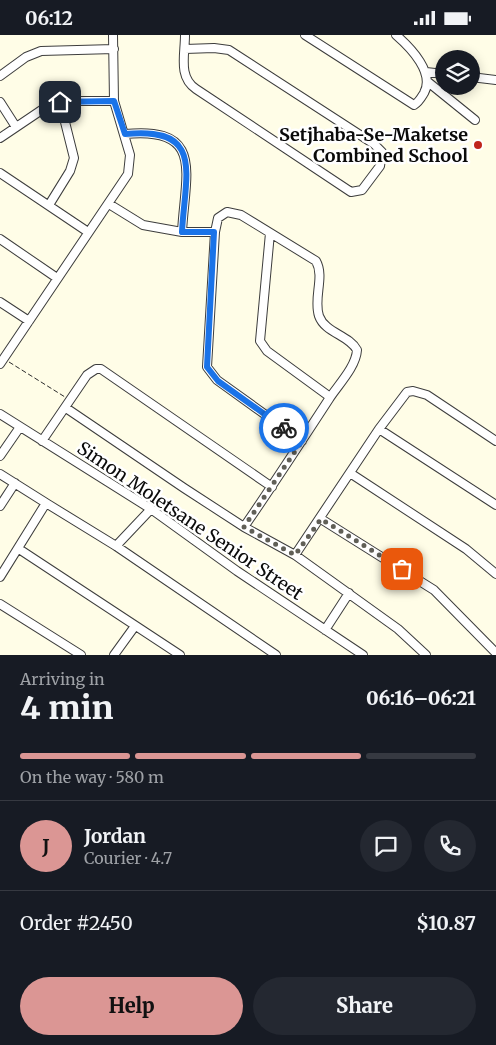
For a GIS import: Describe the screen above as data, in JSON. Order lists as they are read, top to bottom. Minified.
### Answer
{"streets":{"street":["Simon Moletsane Senior Street"]},"places":["Setjhaba-Se-Maketse Combined School"],"page":{"status":"06:12","heading":["4 min","Arriving in","06:16–06:21"],"panel":["Jordan","Courier · 4.7","Order #2450","$10.87"],"bar":"On the way · 580 m","round":"J","buttons":["Help","Share"]}}
